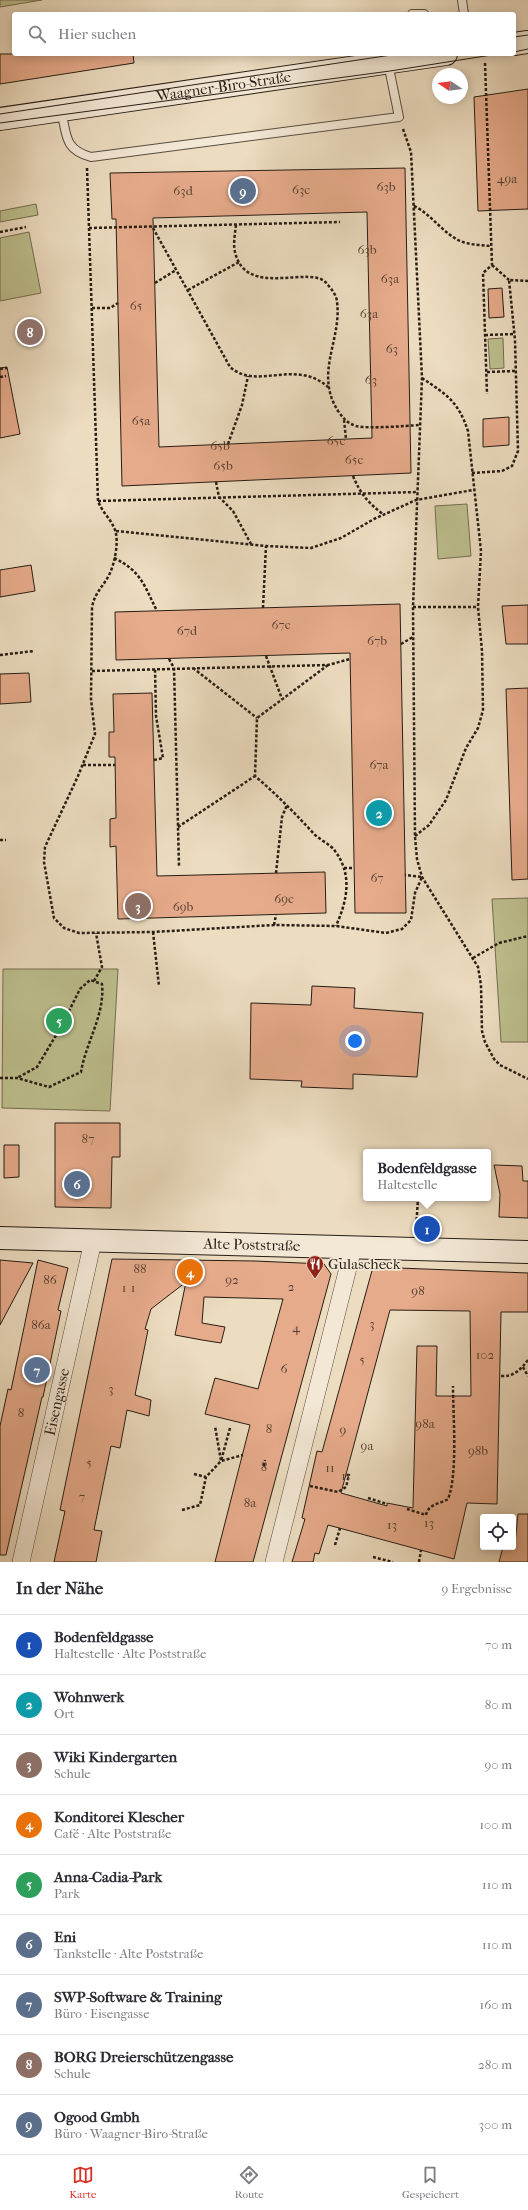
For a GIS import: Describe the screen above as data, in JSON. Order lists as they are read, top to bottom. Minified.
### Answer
{"streets":{"main road":["Waagner-Biro-Straße","Alte Poststraße"],"street":["Eisengasse"]},"crossings":[["Alte Poststraße","Eisengasse"]],"places":{"restaurant":["Gulascheck"]},"house_numbers":["49a","63b","63c","63d","63b","63a","65","63a","63","63","65a","65c","65b","65c","65b","67c","67d","67b","67a","67","69c","69b","87","88","86","92","2","1","1","98","3","86a","4","102","5","6","3","8","98a","8","9","9a","98b","5","8","11","11","7","8a","13","13"],"north":"left","page":{"search":"Hier suchen","pins":["9","8","2","3","5","6","1","4","7"],"popup":["Bodenfeldgasse","Haltestelle"],"heading":["In der Nähe","9 Ergebnisse"],"list":[{"mark":"1","name":"Bodenfeldgasse","note":"Haltestelle · Alte Poststraße","value":"70 m"},{"mark":"2","name":"Wohnwerk","note":"Ort","value":"80 m"},{"mark":"3","name":"Wiki Kindergarten","note":"Schule","value":"90 m"},{"mark":"4","name":"Konditorei Klescher","note":"Café · Alte Poststraße","value":"100 m"},{"mark":"5","name":"Anna-Cadia-Park","note":"Park","value":"110 m"},{"mark":"6","name":"Eni","note":"Tankstelle · Alte Poststraße","value":"110 m"},{"mark":"7","name":"SWP-Software & Training","note":"Büro · Eisengasse","value":"160 m"},{"mark":"8","name":"BORG Dreierschützengasse","note":"Schule","value":"280 m"},{"mark":"9","name":"Ogood Gmbh","note":"Büro · Waagner-Biro-Straße","value":"300 m"}],"nav":["Karte","Route","Gespeichert"]}}
